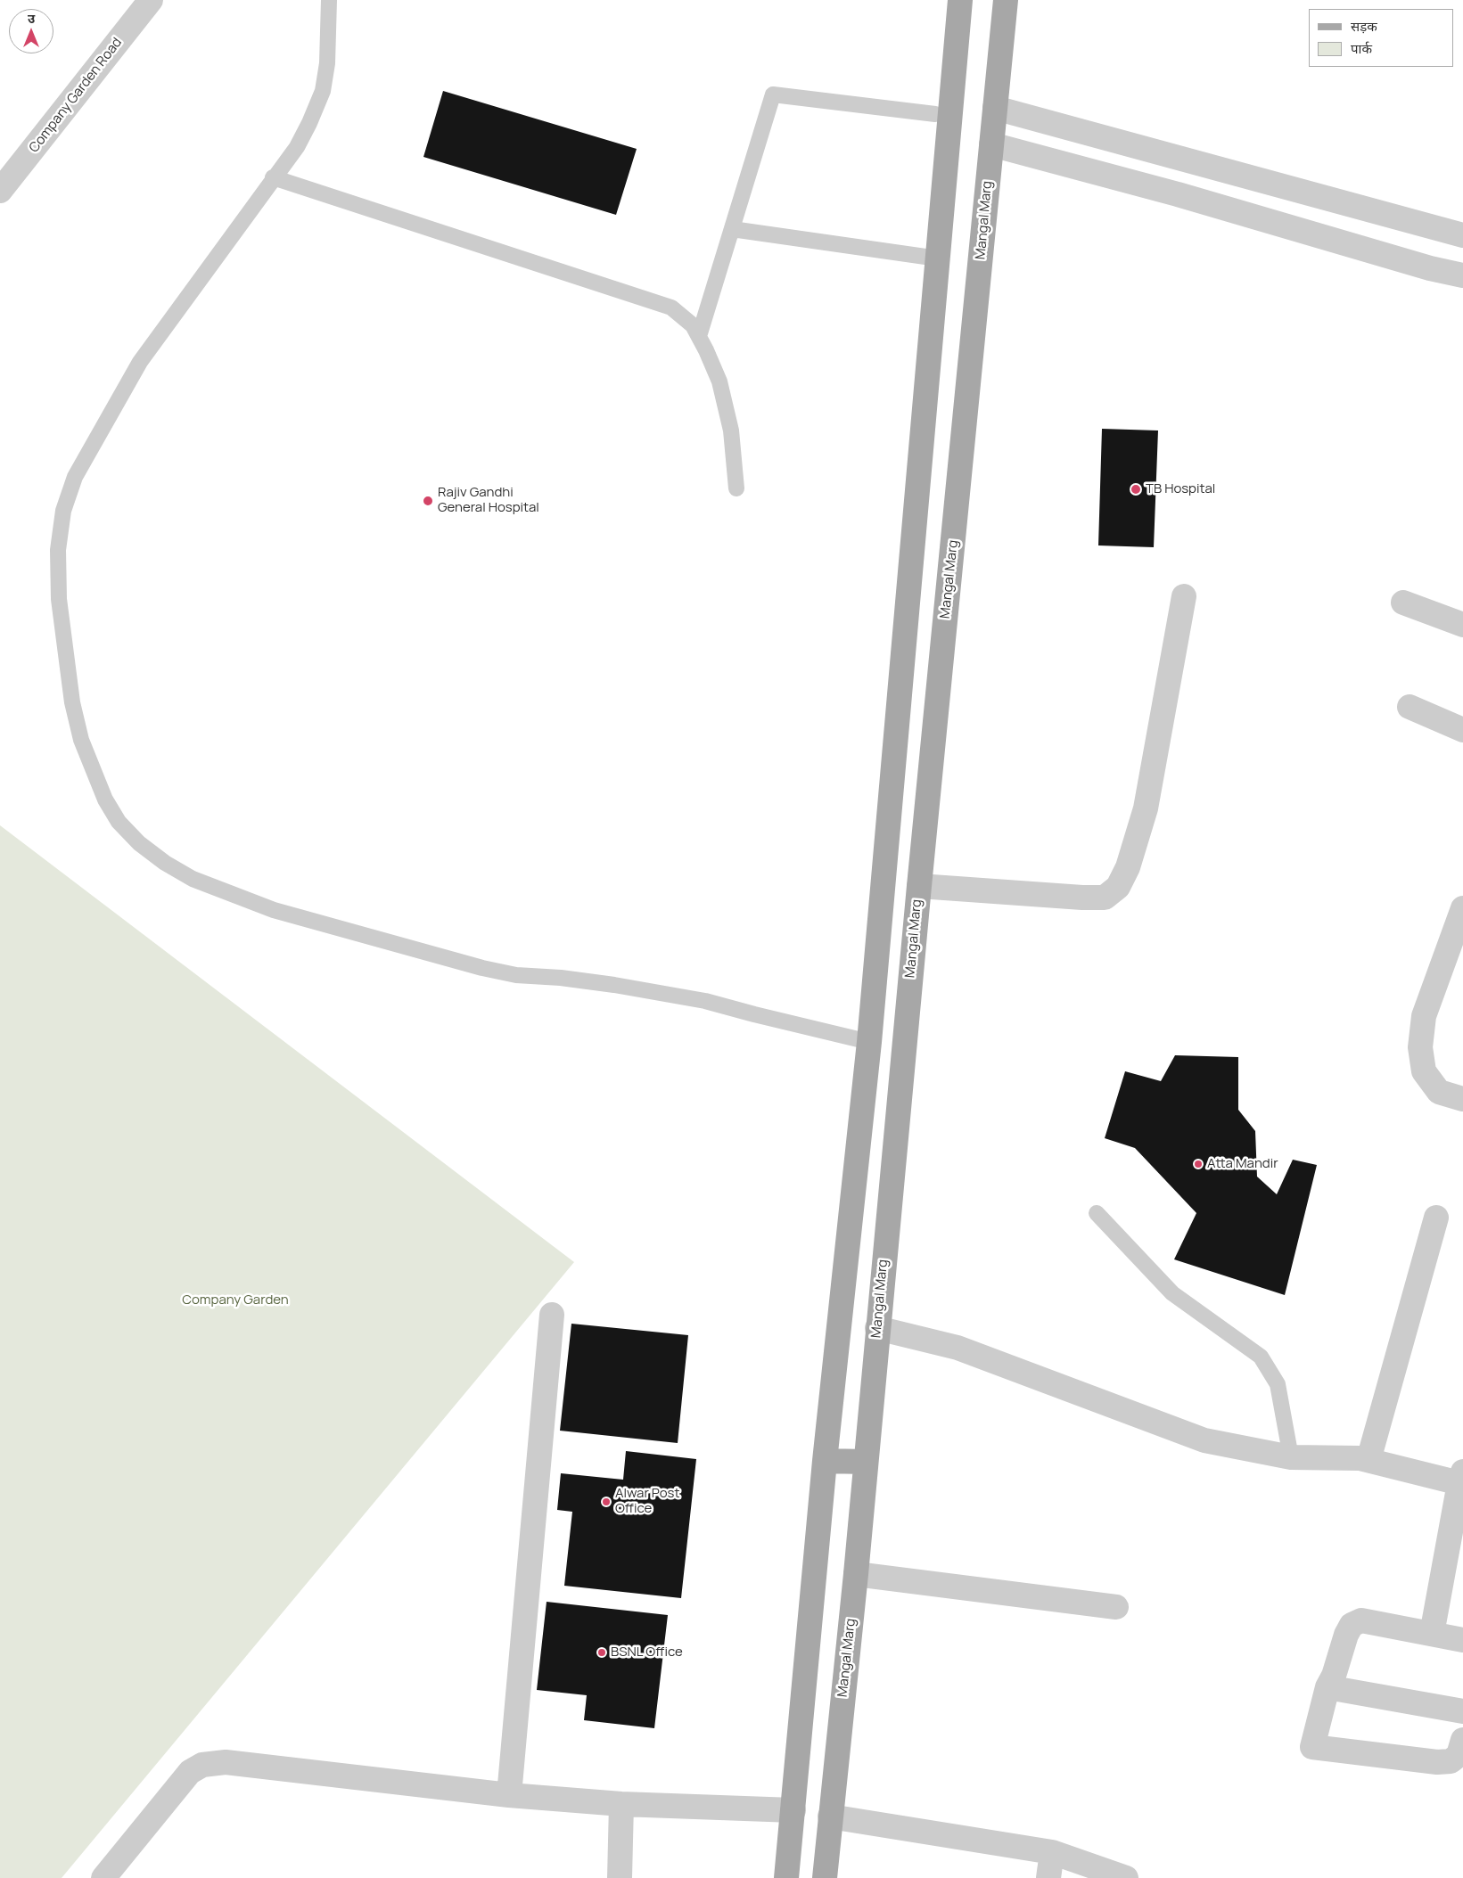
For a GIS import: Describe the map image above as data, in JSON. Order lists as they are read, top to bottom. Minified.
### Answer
{"streets":{"main road":["Mangal Marg"],"street":["Company Garden Road"]},"parks":["Company Garden"],"places":["TB Hospital","Rajiv Gandhi General Hospital","Atta Mandir","Alwar Post Office","BSNL Office"],"legend":["सड़क","पार्क"],"north":"top"}
